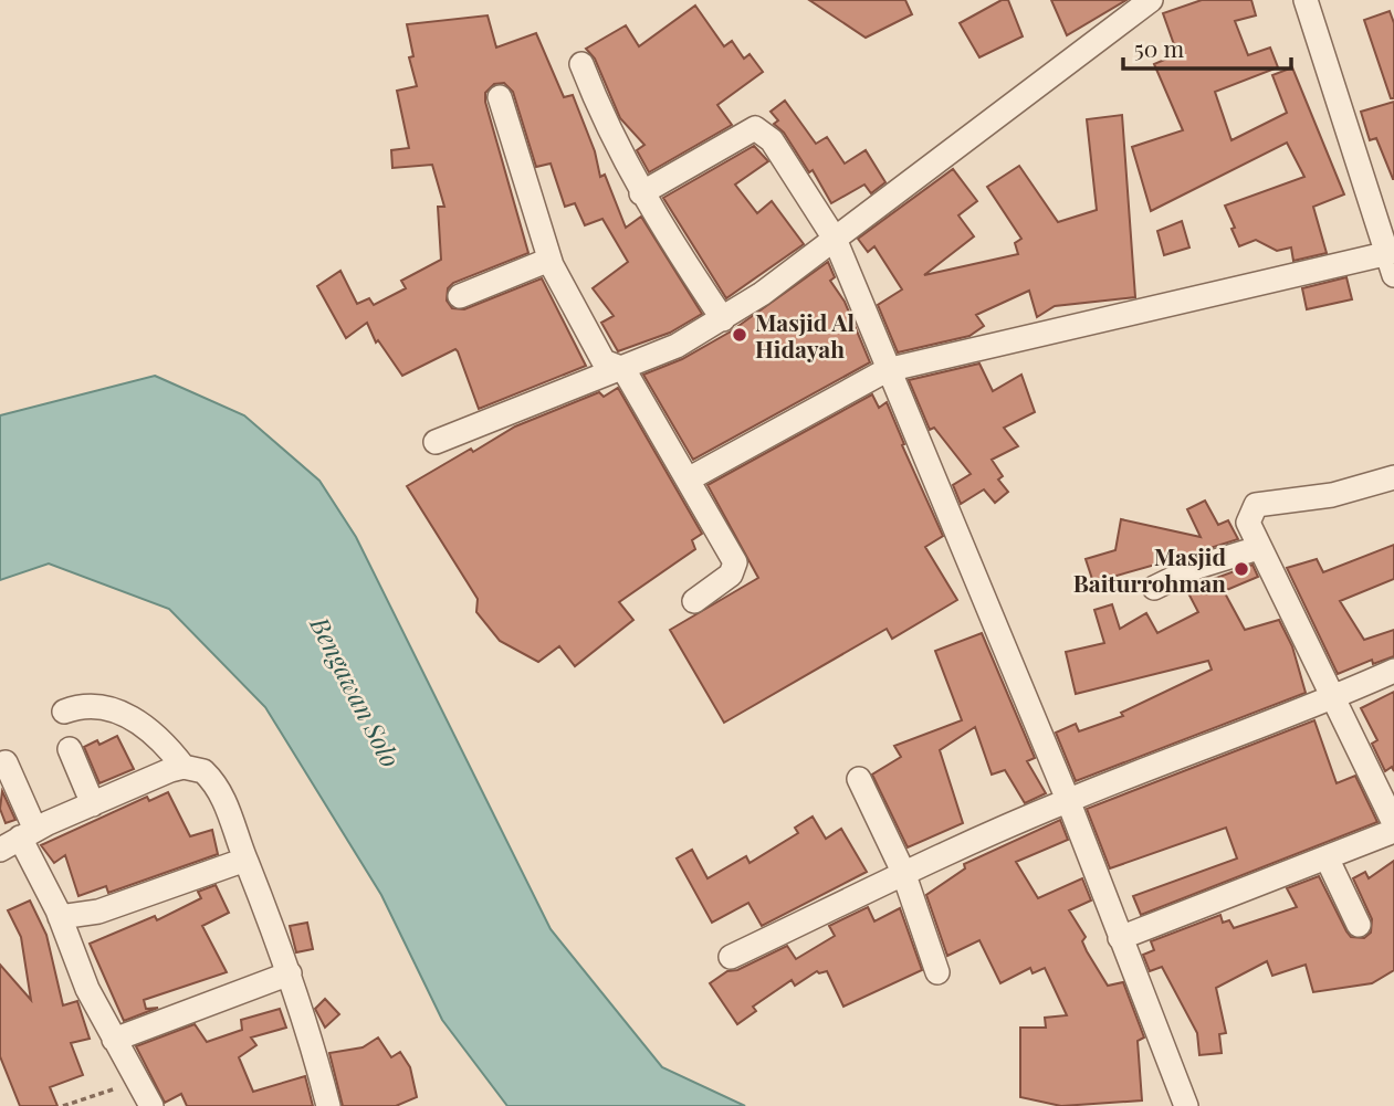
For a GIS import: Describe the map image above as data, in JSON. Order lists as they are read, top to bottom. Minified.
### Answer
{"water":["Bengawan Solo"],"places":["Masjid Al Hidayah","Masjid Baiturrohman"],"scale_bar":"50 m"}
